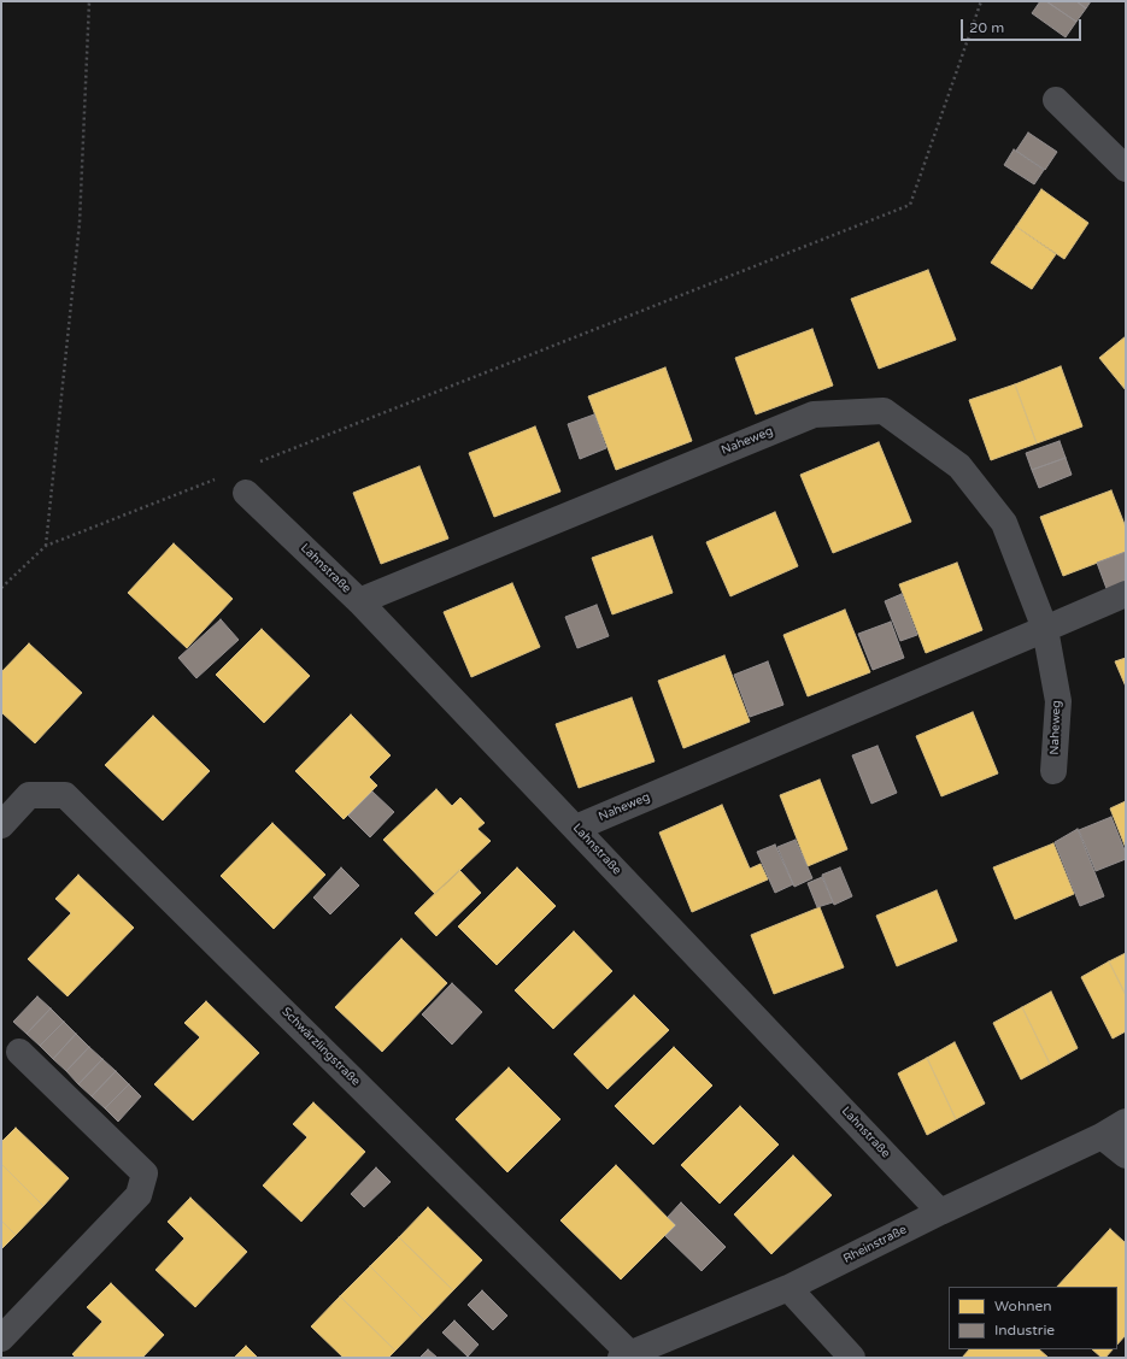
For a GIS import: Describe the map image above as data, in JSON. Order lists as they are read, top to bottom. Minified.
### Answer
{"streets":{"street":["Naheweg","Lahnstraße","Schwärzlingstraße","Rheinstraße"]},"crossings":[["Naheweg","Lahnstraße"],["Lahnstraße","Rheinstraße"],["Schwärzlingstraße","Rheinstraße"]],"legend":["Wohnen","Industrie"],"scale_bar":"20 m"}
